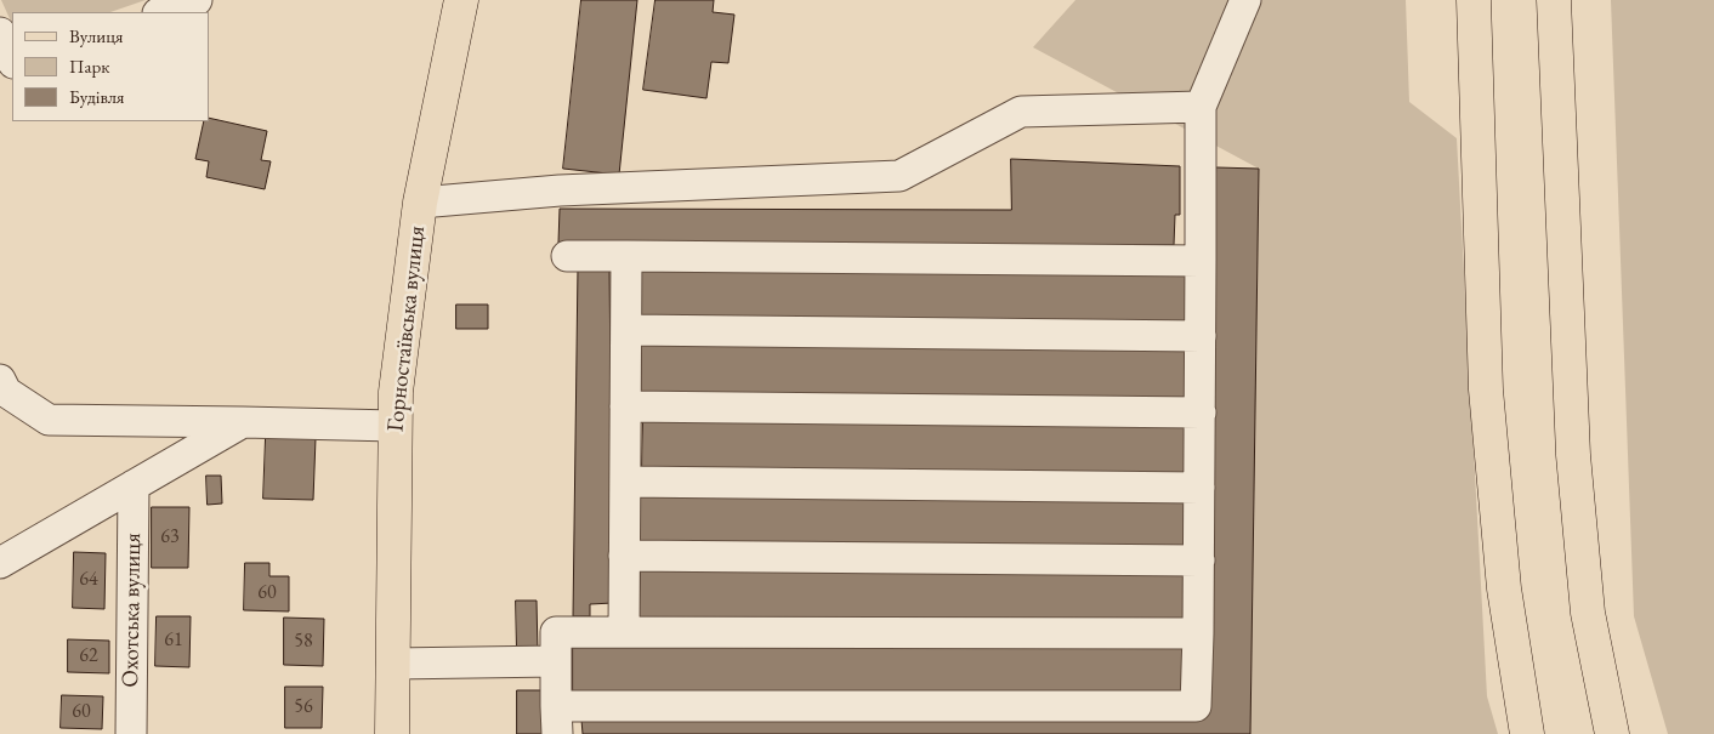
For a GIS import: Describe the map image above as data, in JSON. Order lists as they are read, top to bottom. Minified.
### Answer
{"streets":{"main road":["Горностаївська вулиця"],"street":["Охотська вулиця"]},"house_numbers":["63","64","60","61","58","62","56","60"],"legend":["Вулиця","Парк","Будівля"]}
